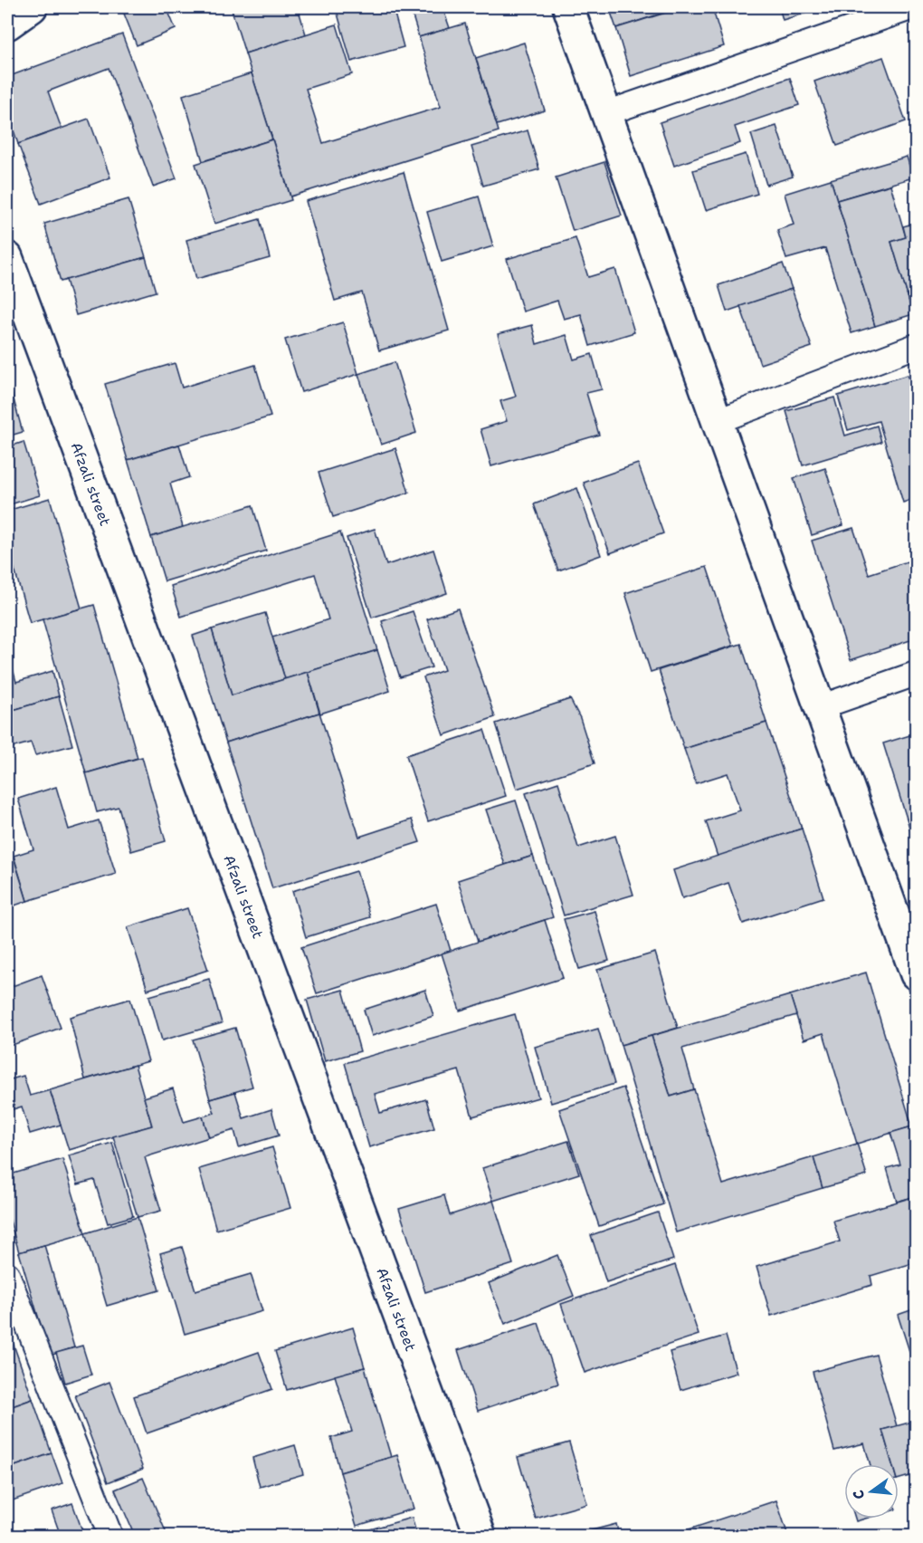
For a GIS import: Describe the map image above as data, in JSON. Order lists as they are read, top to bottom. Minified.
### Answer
{"streets":{"street":["Afzali street"]},"north":"left"}
